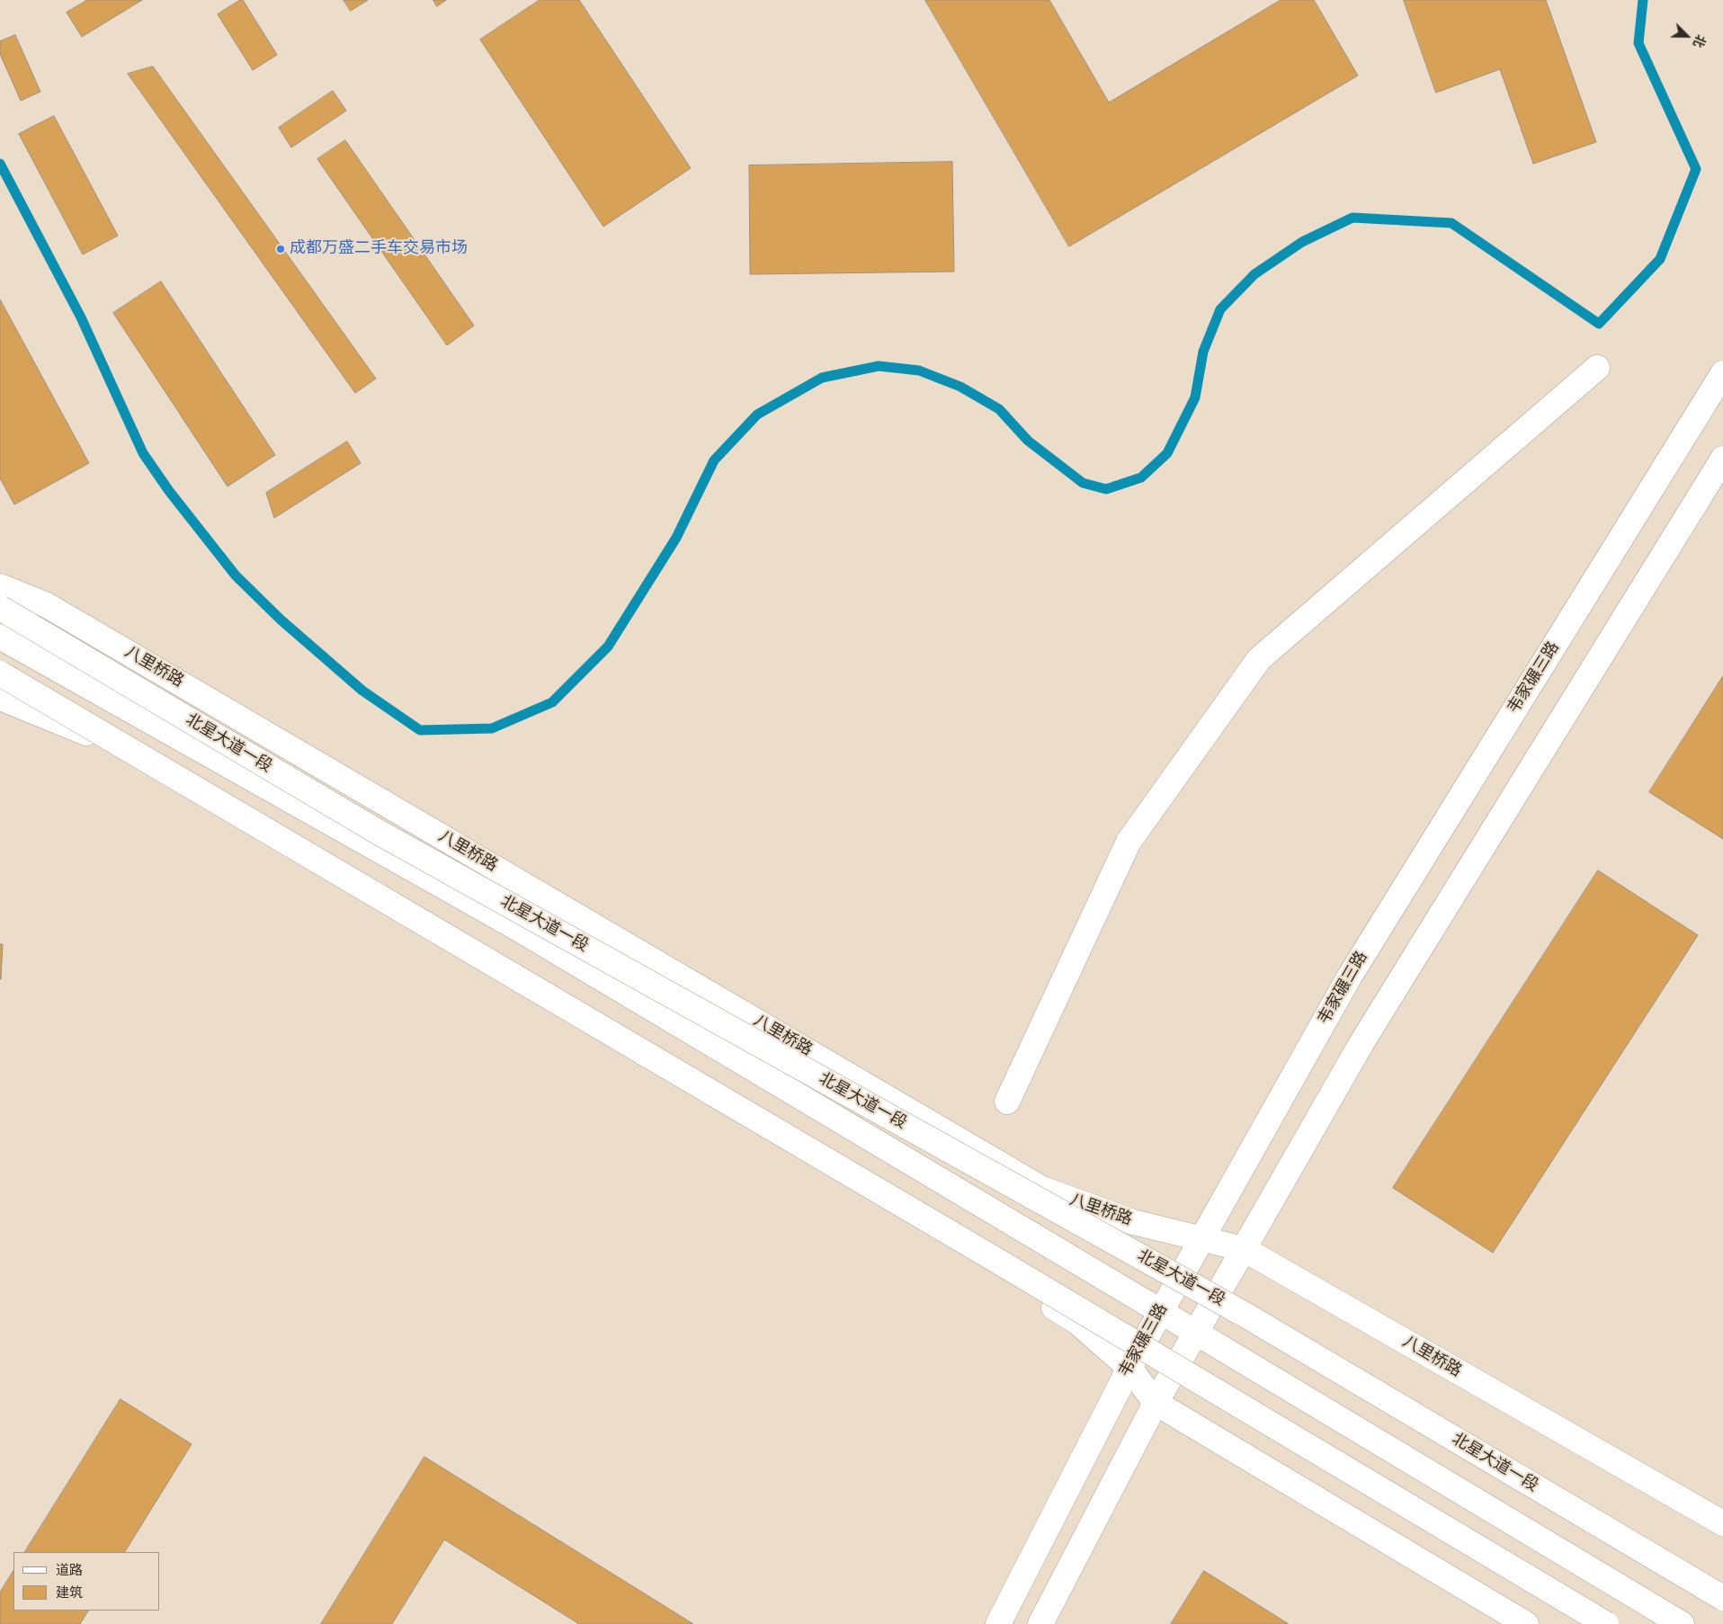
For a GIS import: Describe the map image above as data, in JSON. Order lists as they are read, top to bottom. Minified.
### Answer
{"streets":{"main road":["八里桥路","韦家碾三路","北星大道一段"]},"crossings":[["八里桥路","韦家碾三路"]],"places":["成都万盛二手车交易市场"],"legend":["道路","建筑"],"north":"bottom right"}
